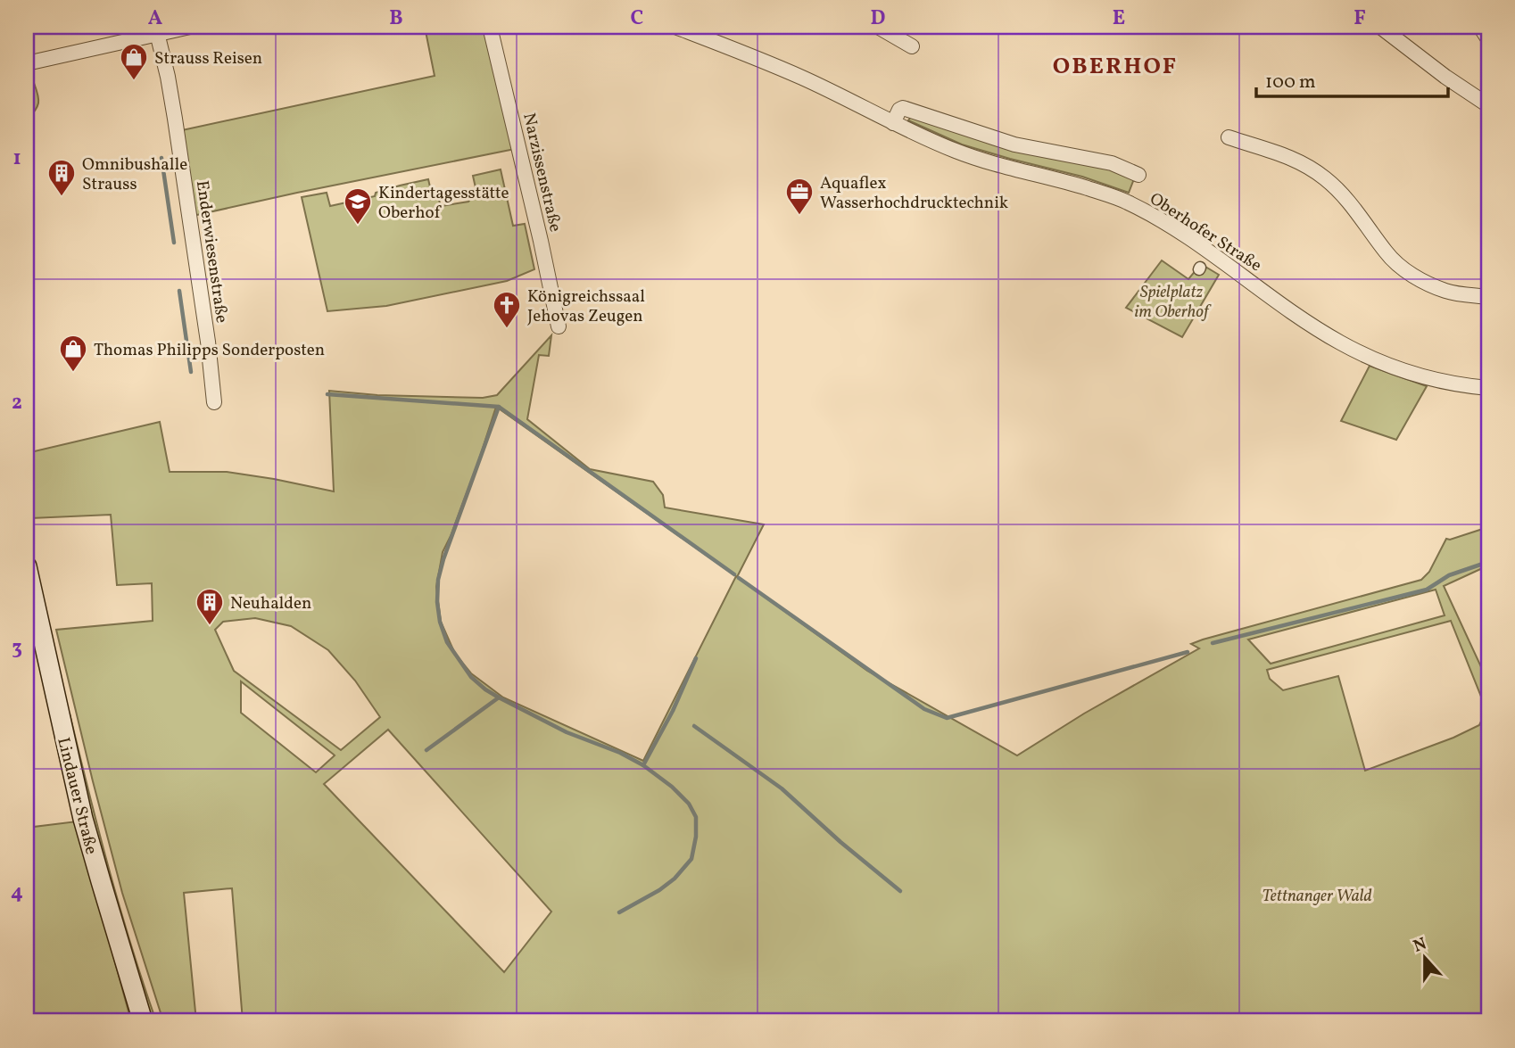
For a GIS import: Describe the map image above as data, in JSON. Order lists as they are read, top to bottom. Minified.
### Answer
{"streets":{"main road":["Lindauer Straße"],"street":["Narzissenstraße","Oberhofer Straße","Enderwiesenstraße"]},"districts":["OBERHOF"],"parks":["Spielplatz im Oberhof","Tettnanger Wald"],"places":{"shop":["Strauss Reisen","Thomas Philipps Sonderposten"],"building":["Omnibushalle Strauss","Neuhalden"],"office":["Aquaflex Wasserhochdrucktechnik"],"school or university":["Kindertagesstätte Oberhof"],"church":["Königreichssaal Jehovas Zeugen"]},"scale_bar":"100 m","north":"top","grid":{"columns":["A","B","C","D","E","F"],"rows":["1","2","3","4"]}}
